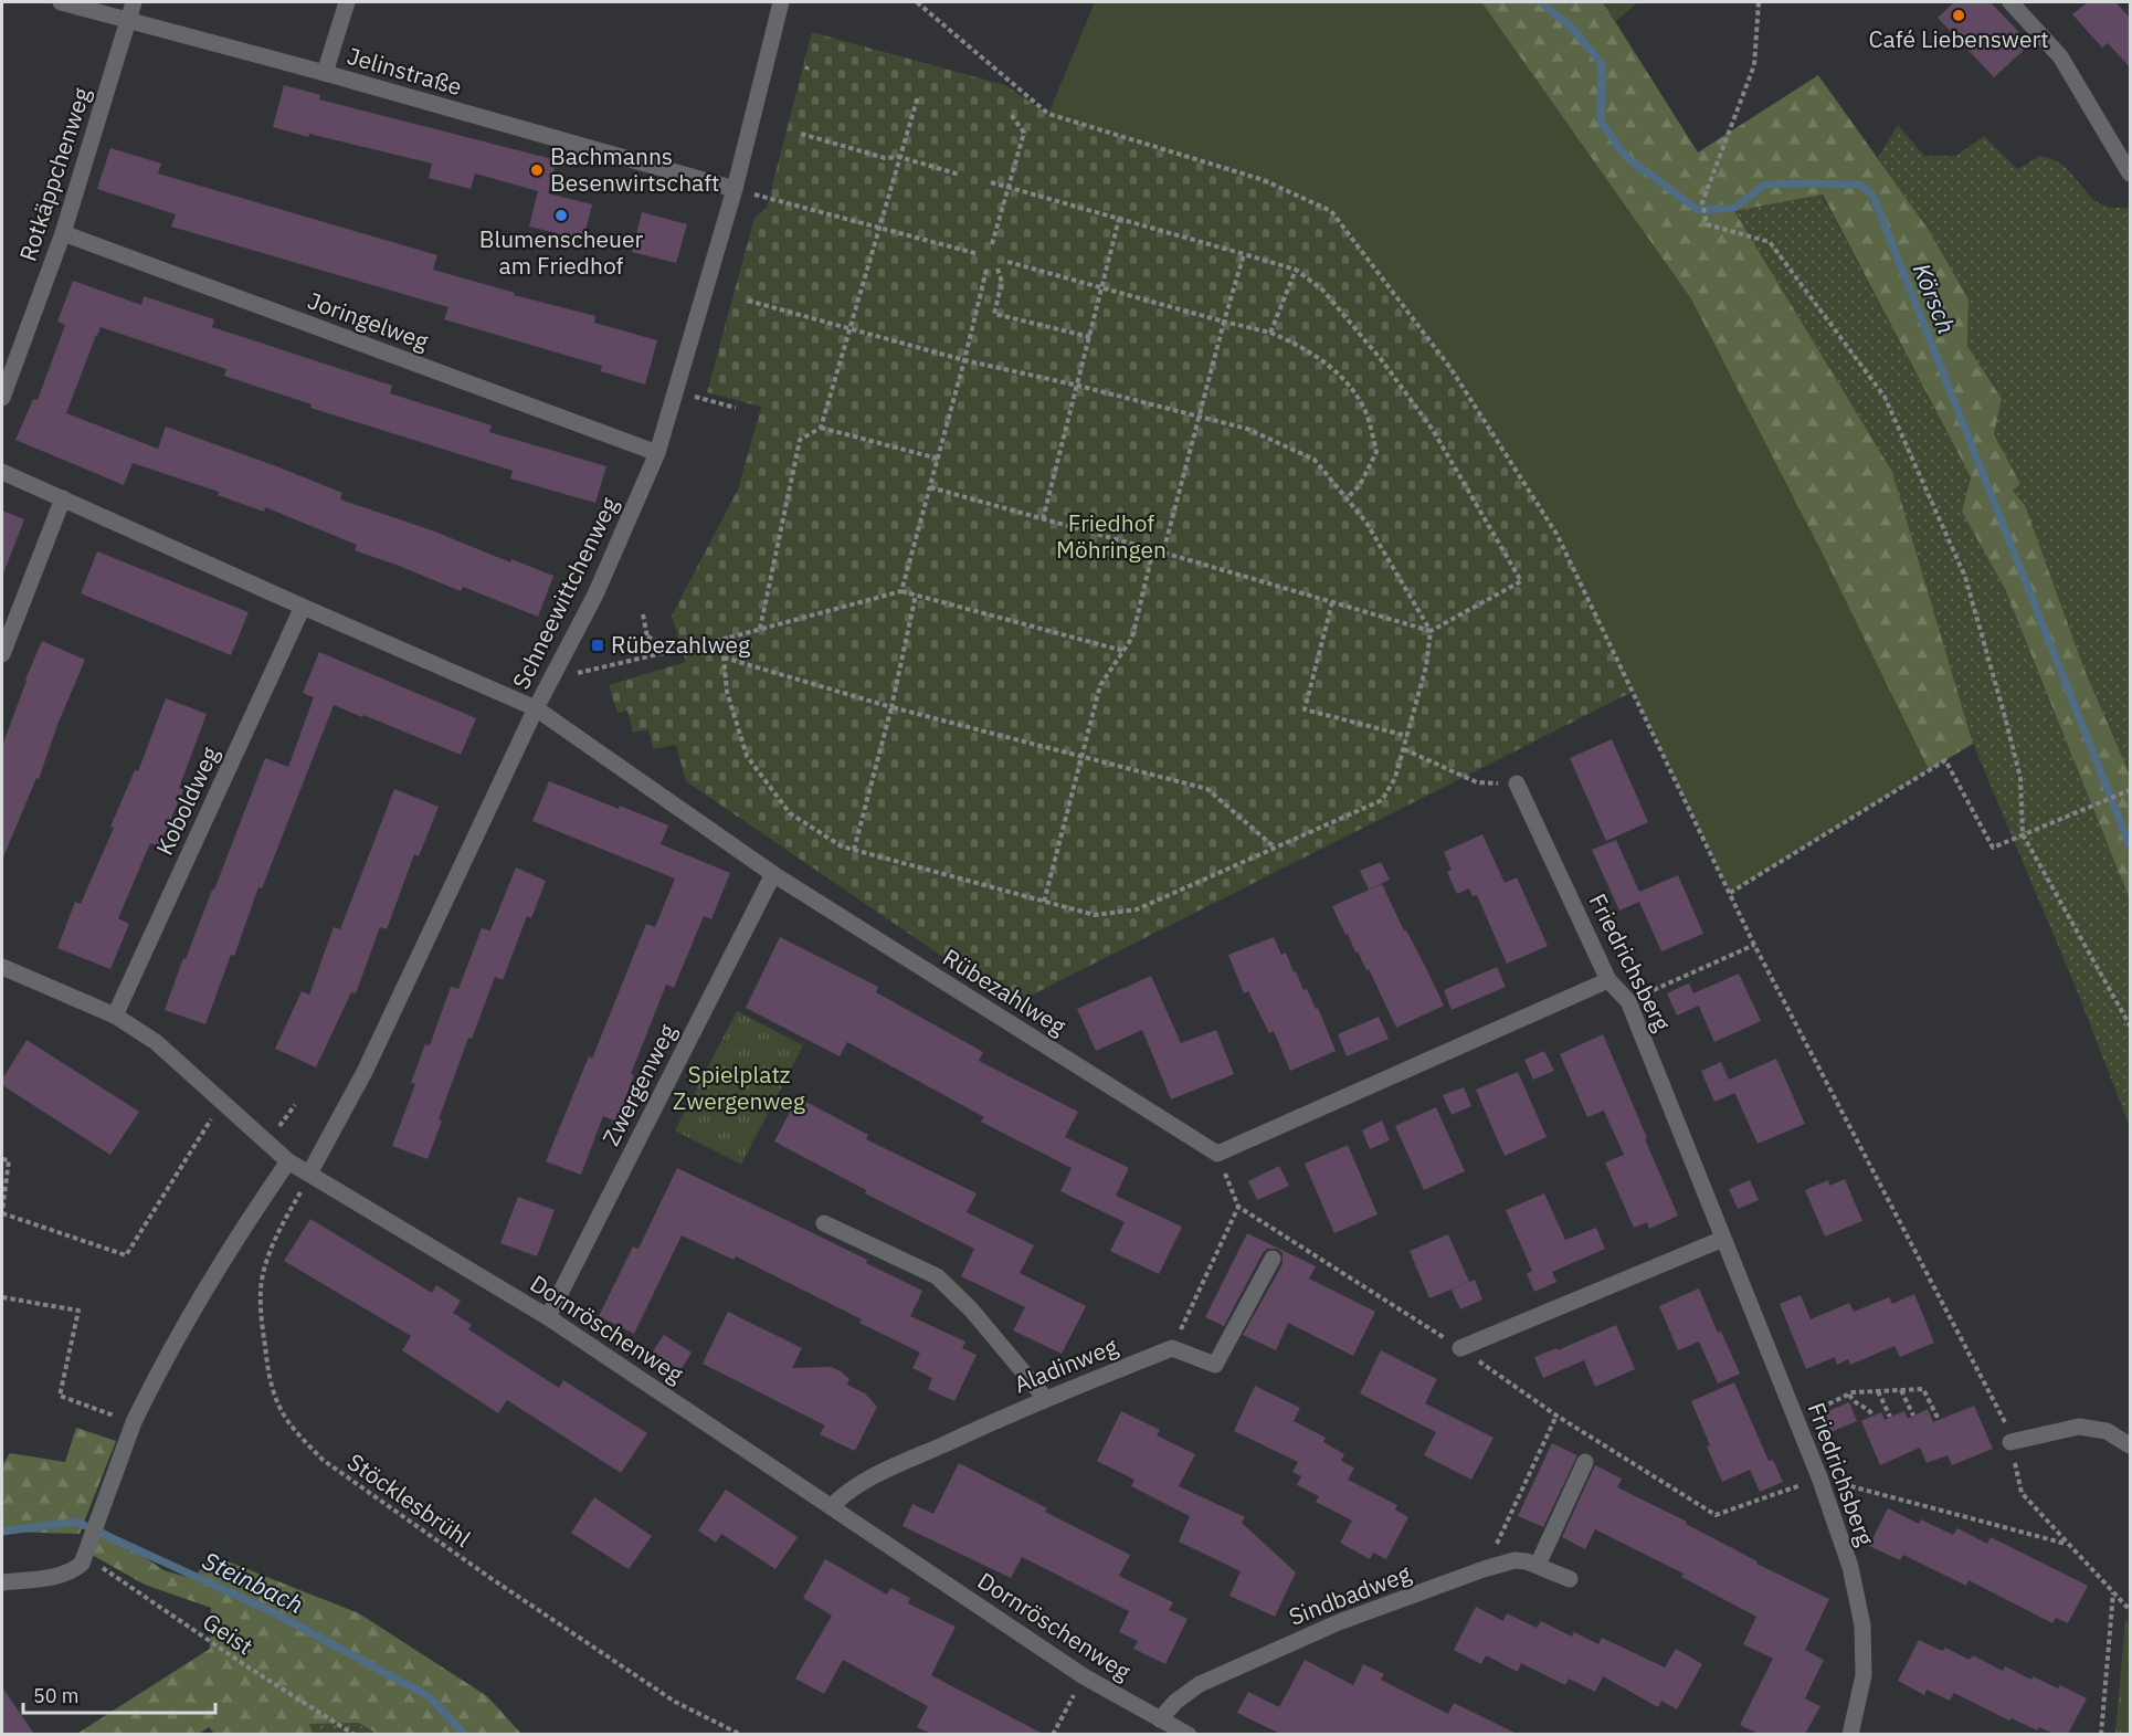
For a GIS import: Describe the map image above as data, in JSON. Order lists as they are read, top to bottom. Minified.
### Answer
{"streets":{"street":["Jelinstraße","Rotkäppchenweg","Joringelweg","Schneewittchenweg","Koboldweg","Friedrichsberg","Rübezahlweg","Zwergenweg","Dornröschenweg","Aladinweg","Sindbadweg"],"path":["Stöcklesbrühl","Geist"]},"crossings":[["Jelinstraße","Rotkäppchenweg"],["Jelinstraße","Schneewittchenweg"],["Rotkäppchenweg","Joringelweg"],["Joringelweg","Schneewittchenweg"],["Schneewittchenweg","Rübezahlweg"],["Schneewittchenweg","Dornröschenweg"],["Schneewittchenweg","Stöcklesbrühl"],["Koboldweg","Rübezahlweg"],["Koboldweg","Dornröschenweg"],["Rübezahlweg","Zwergenweg"],["Zwergenweg","Dornröschenweg"],["Dornröschenweg","Aladinweg"],["Dornröschenweg","Stöcklesbrühl"],["Dornröschenweg","Sindbadweg"]],"water":["Körsch","Steinbach"],"parks":["Friedhof Möhringen","Spielplatz Zwergenweg"],"places":{"other":["Café Liebenswert","Bachmanns Besenwirtschaft","Blumenscheuer am Friedhof"],"transit":["Rübezahlweg"]},"scale_bar":"50 m"}
